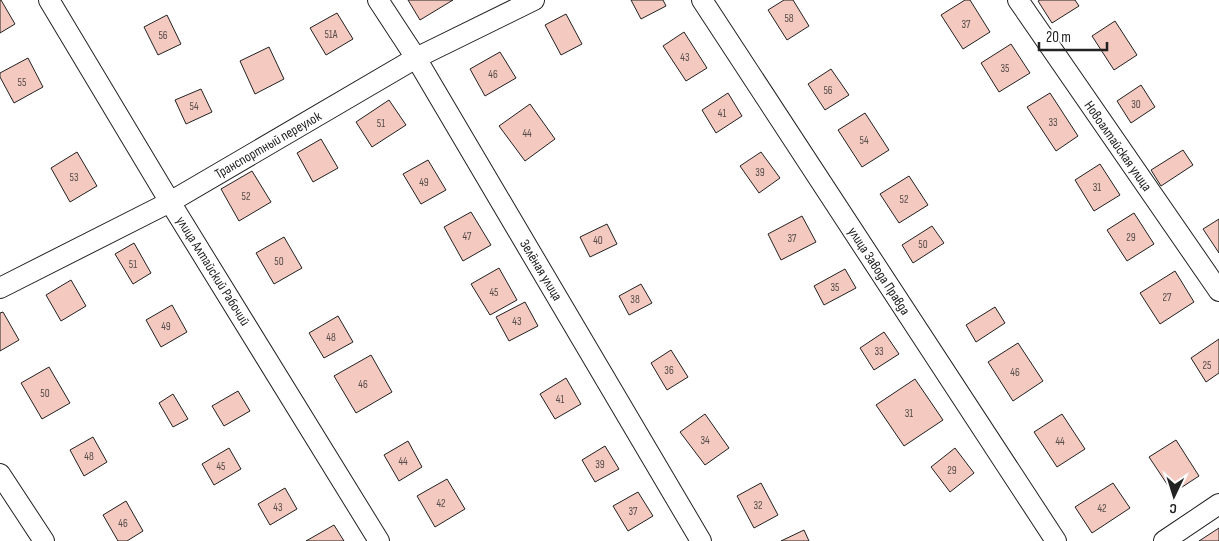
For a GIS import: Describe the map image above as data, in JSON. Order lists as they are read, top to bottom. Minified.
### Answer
{"streets":{"street":["Транспортный переулок","Новоалтайская улица","Зелёная улица","улица Алтайский Рабочий","улица Завода Правда"]},"crossings":[["Транспортный переулок","Зелёная улица"],["Транспортный переулок","улица Алтайский Рабочий"]],"house_numbers":["58","37","51А","56","43","35","46","55","56","30","54","41","33","51","44","54","39","53","49","31","52","52","47","29","37","40","50","50","51","35","45","27","38","43","49","48","33","25","36","46","46","50","41","31","34","44","48","44","39","45","29","42","32","43","42","37","46"],"scale_bar":"20 m","north":"bottom"}
